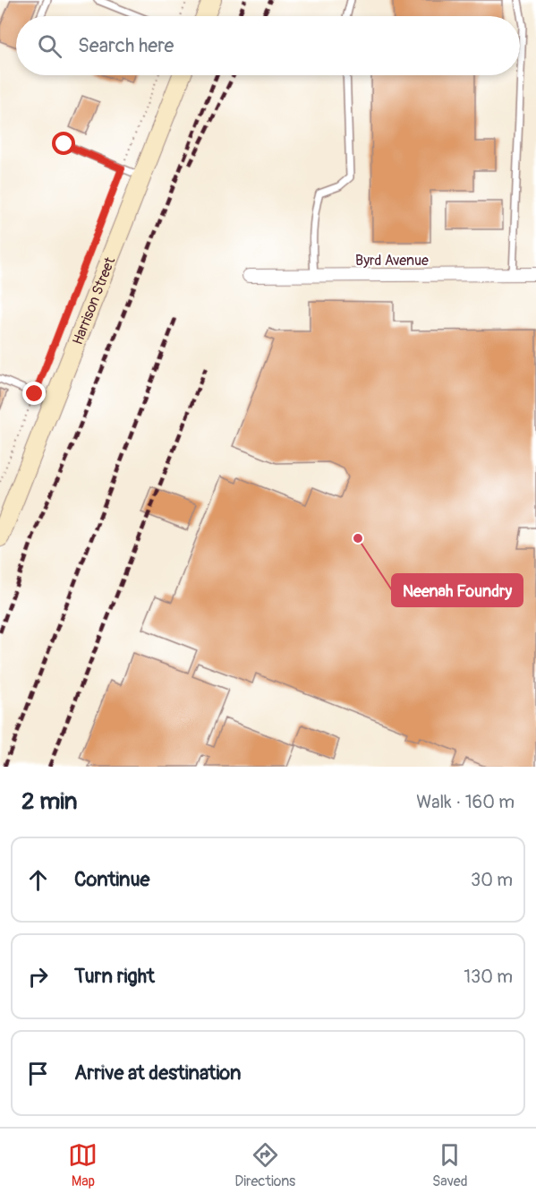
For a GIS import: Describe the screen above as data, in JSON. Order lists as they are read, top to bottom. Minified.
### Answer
{"streets":{"main road":["Harrison Street"],"street":["Byrd Avenue"]},"places":["Neenah Foundry"],"page":{"search":"Search here","heading":["2 min","Walk · 160 m"],"list":[["Continue","30 m"],["Turn right","130 m"],"Arrive at destination"],"nav":["Map","Directions","Saved"]}}
